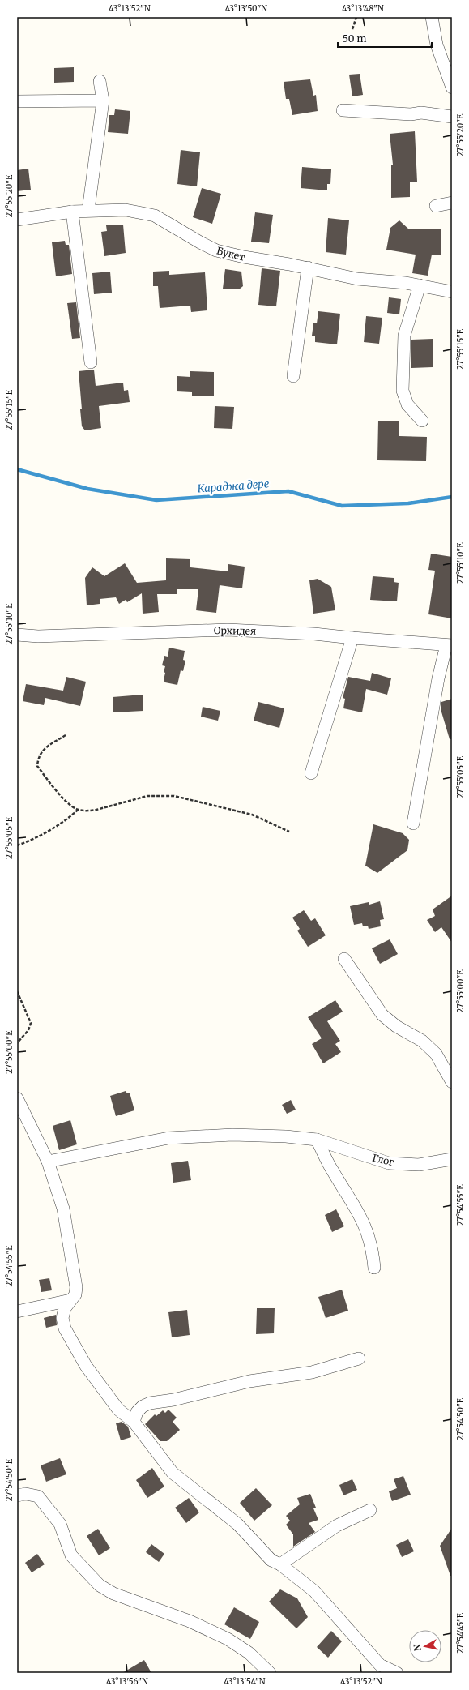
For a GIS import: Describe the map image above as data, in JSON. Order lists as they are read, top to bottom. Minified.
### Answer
{"streets":{"street":["Букет","Орхидея","Глог"]},"water":["Караджа дере"],"scale_bar":"50 m","north":"left","coordinates":["43°13'52\"N","43°13'50\"N","43°13'48\"N","27°55'20\"E","27°55'15\"E","27°55'10\"E","27°55'05\"E","27°55'00\"E","27°54'55\"E","27°54'50\"E","27°54'45\"E","43°13'56\"N","43°13'54\"N"]}
